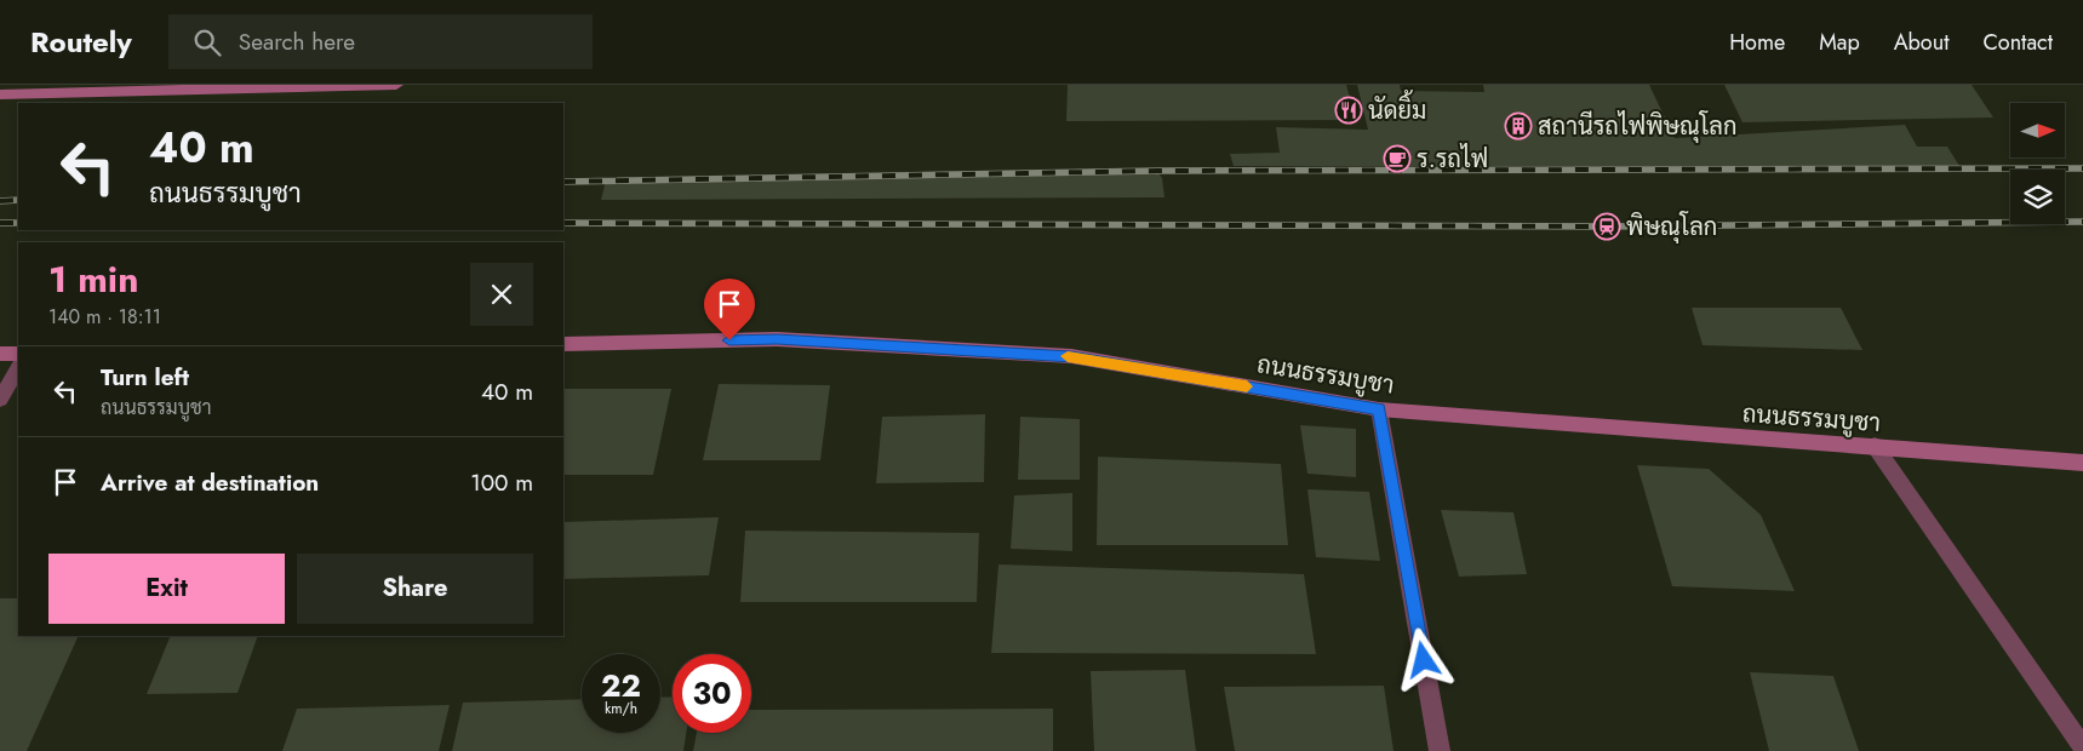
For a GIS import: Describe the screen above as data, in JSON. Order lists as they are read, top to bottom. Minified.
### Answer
{"streets":{"main road":["ถนนธรรมบูชา"]},"places":{"restaurant":["นัดยิ้ม"],"building":["สถานีรถไฟพิษณุโลก"],"cafe":["ร.รถไฟ"],"station":["พิษณุโลก"]},"north":"right","page":{"header":"Routely","search":"Search here","nav":["Home","Map","About","Contact"],"turn":["40 m","ถนนธรรมบูชา"],"heading":["1 min","140 m · 18:11"],"list":[{"name":"Turn left","note":"ถนนธรรมบูชา","value":"40 m"},{"name":"Arrive at destination","value":"100 m"}],"buttons":["Exit","Share"],"speed":"22 km/h","limit":"30"}}
